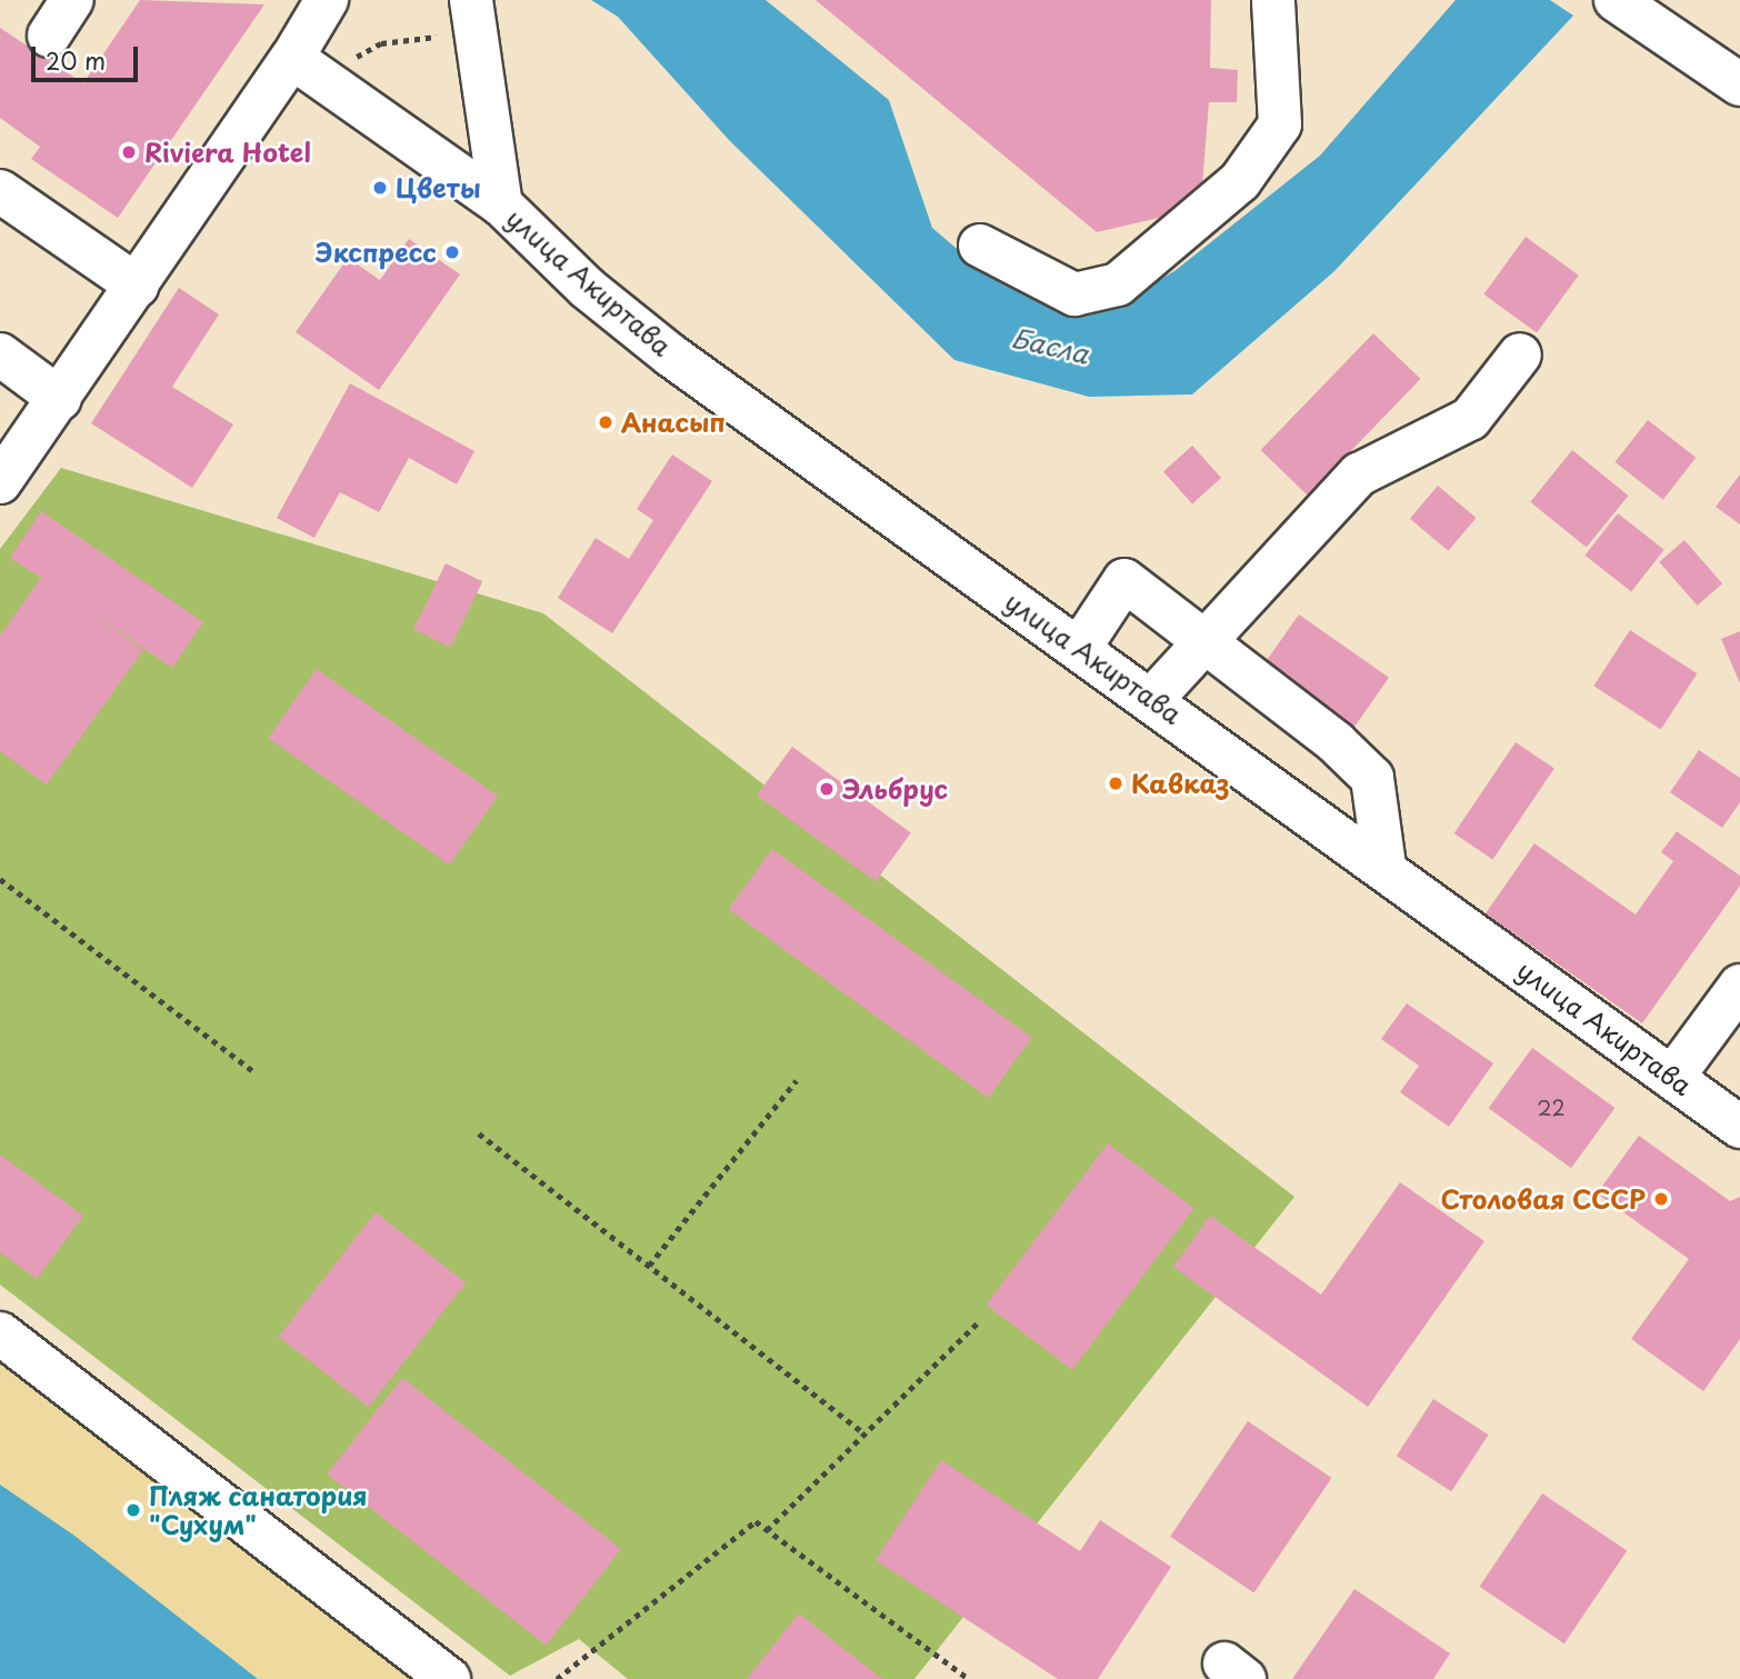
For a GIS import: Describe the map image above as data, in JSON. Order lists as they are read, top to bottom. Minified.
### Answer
{"streets":{"main road":["улица Акиртава"]},"water":["Басла"],"places":["Riviera Hotel","Цветы","Экспресс","Анасып","Кавказ","Эльбрус","Столовая СССР","Пляж санатория \"Сухум\""],"house_numbers":["22"],"scale_bar":"20 m"}
